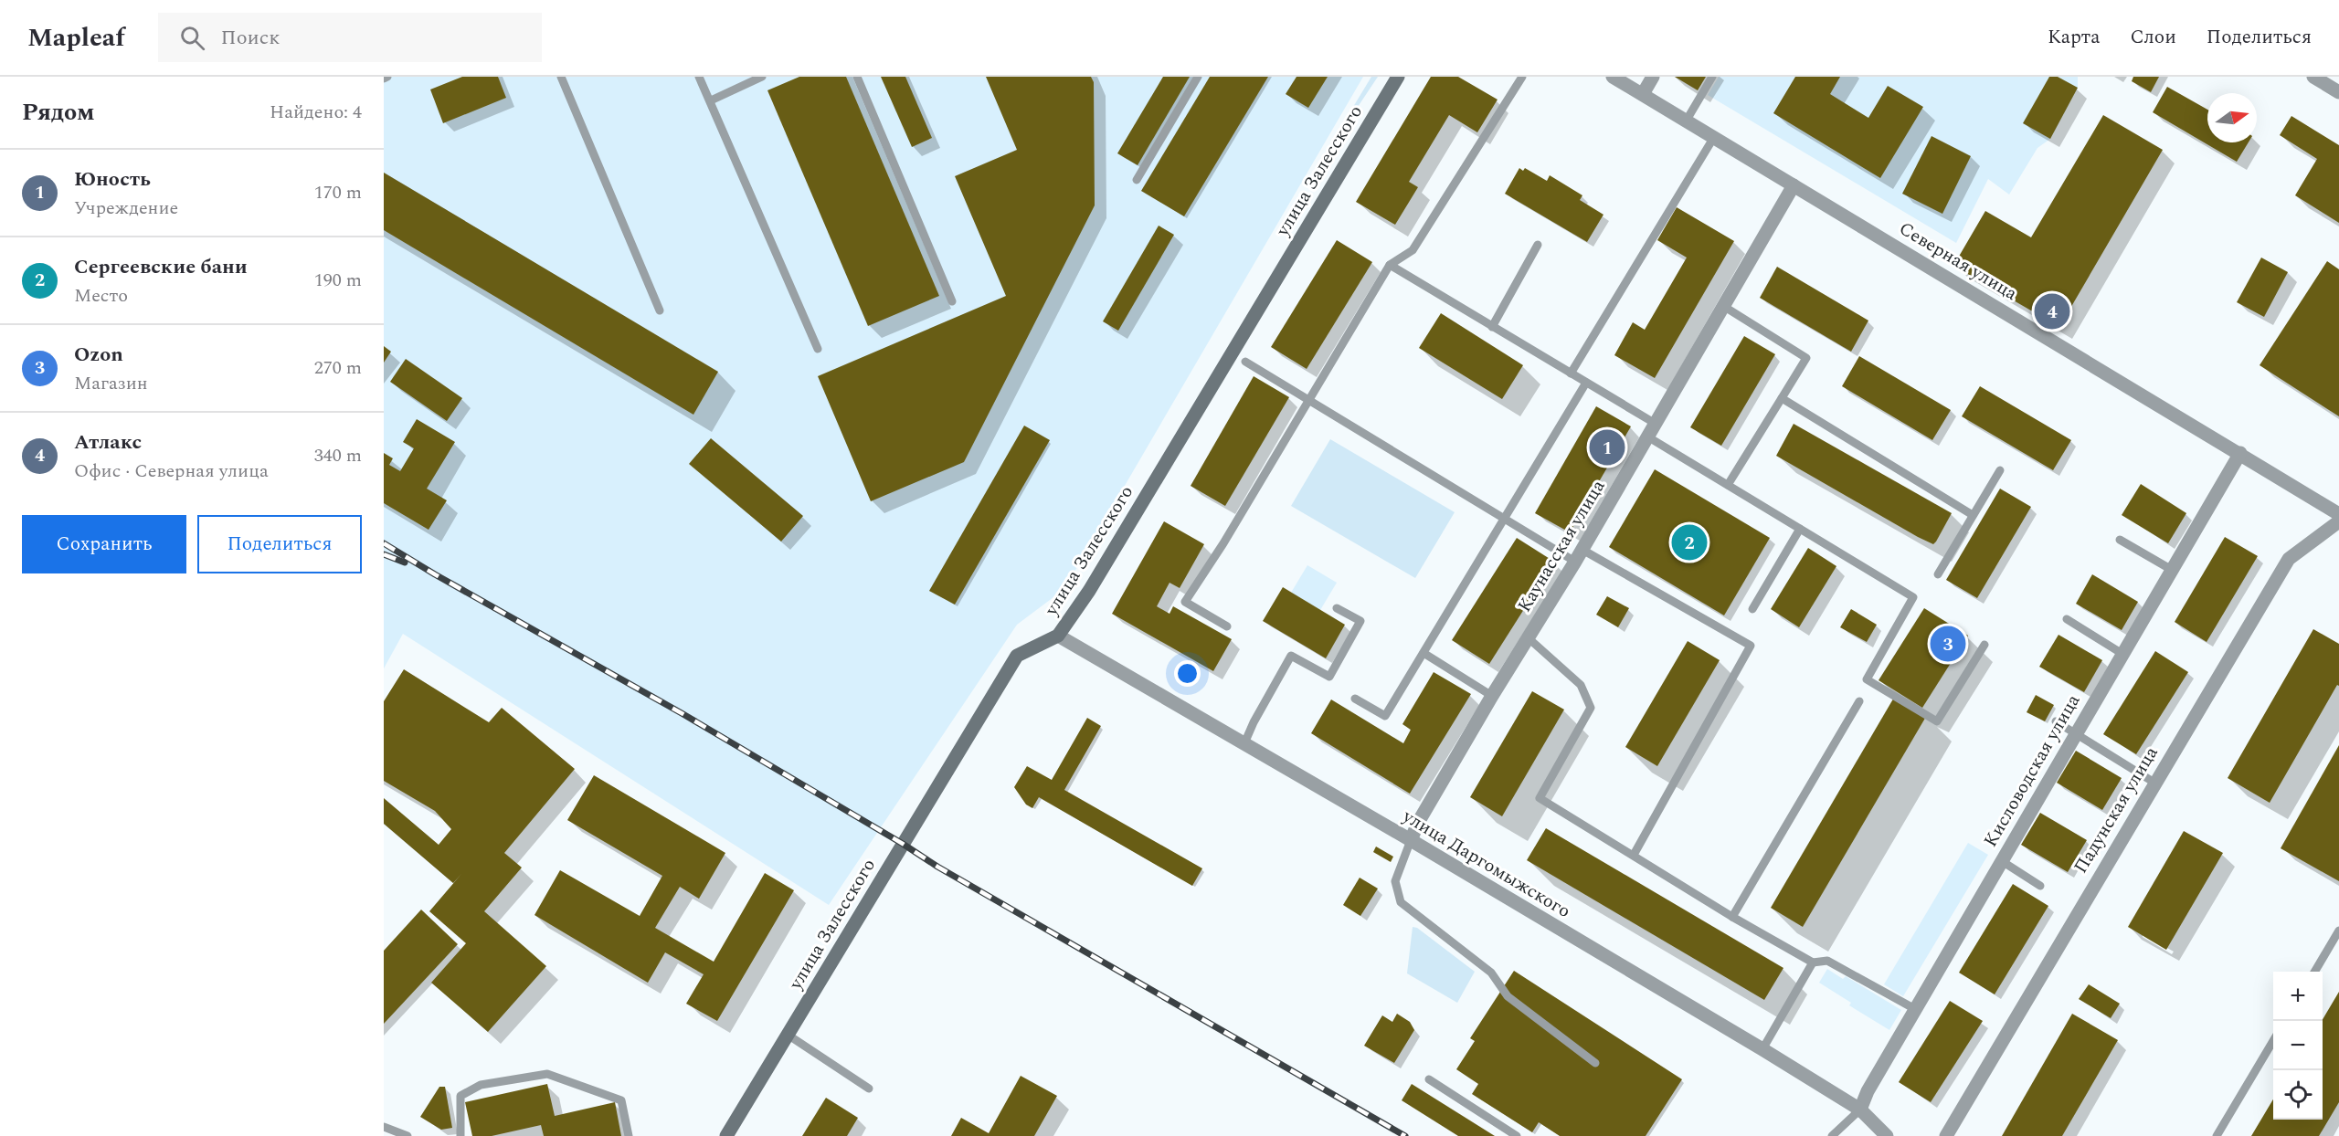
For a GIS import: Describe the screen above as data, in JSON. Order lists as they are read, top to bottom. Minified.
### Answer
{"streets":{"main road":["улица Залесского"],"street":["Северная улица","Каунасская улица","Кисловодская улица","Падунская улица","улица Даргомыжского"]},"crossings":[["улица Залесского","улица Даргомыжского"],["Северная улица","Каунасская улица"],["Северная улица","Кисловодская улица"],["Каунасская улица","улица Даргомыжского"],["Кисловодская улица","улица Даргомыжского"]],"north":"right","page":{"header":"Mapleaf","search":"Поиск","nav":["Карта","Слои","Поделиться"],"heading":["Рядом","Найдено: 4"],"list":[{"mark":"1","name":"Юность","note":"Учреждение","value":"170 m"},{"mark":"2","name":"Сергеевские бани","note":"Место","value":"190 m"},{"mark":"3","name":"Ozon","note":"Магазин","value":"270 m"},{"mark":"4","name":"Атлакс","note":"Офис · Северная улица","value":"340 m"}],"pins":["4","1","2","3"],"buttons":["Сохранить","Поделиться"],"map_buttons":["+","−"]}}
